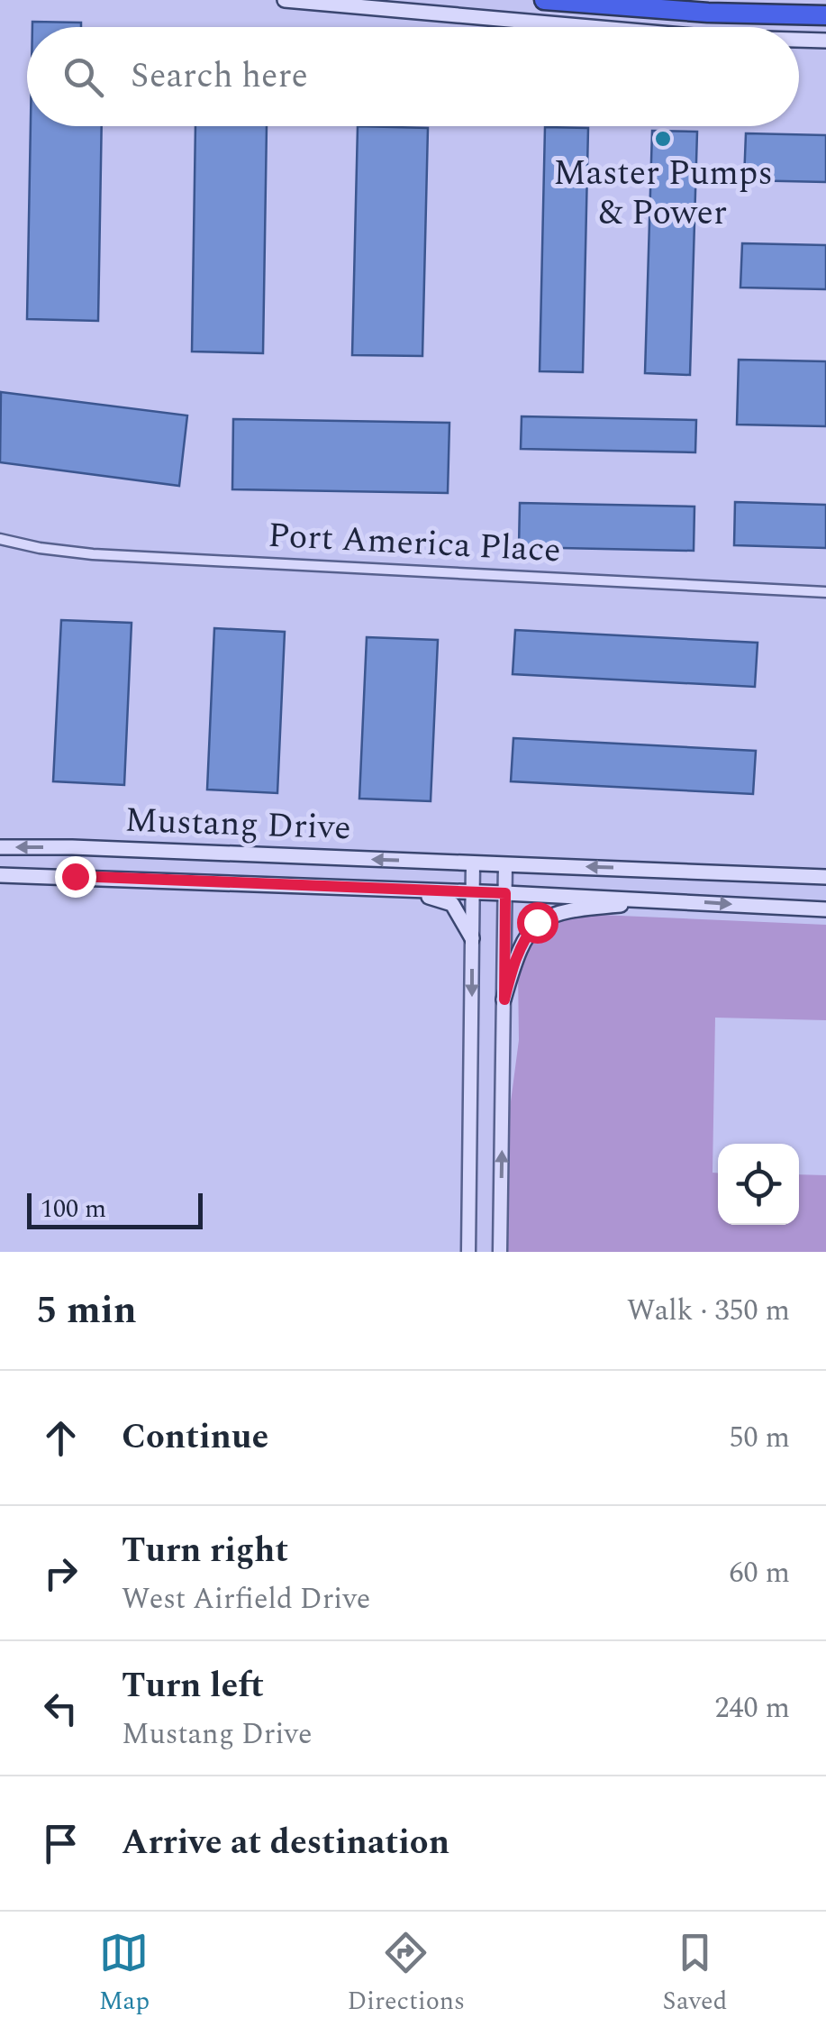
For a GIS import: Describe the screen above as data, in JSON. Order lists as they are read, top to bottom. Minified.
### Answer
{"streets":{"main road":["Mustang Drive"],"street":["Port America Place"]},"places":["Master Pumps & Power"],"scale_bar":"100 m","page":{"search":"Search here","scale":"100 m","heading":["5 min","Walk · 350 m"],"list":[["Continue","50 m"],["Turn right","West Airfield Drive","60 m"],["Turn left","Mustang Drive","240 m"],"Arrive at destination"],"nav":["Map","Directions","Saved"]}}
